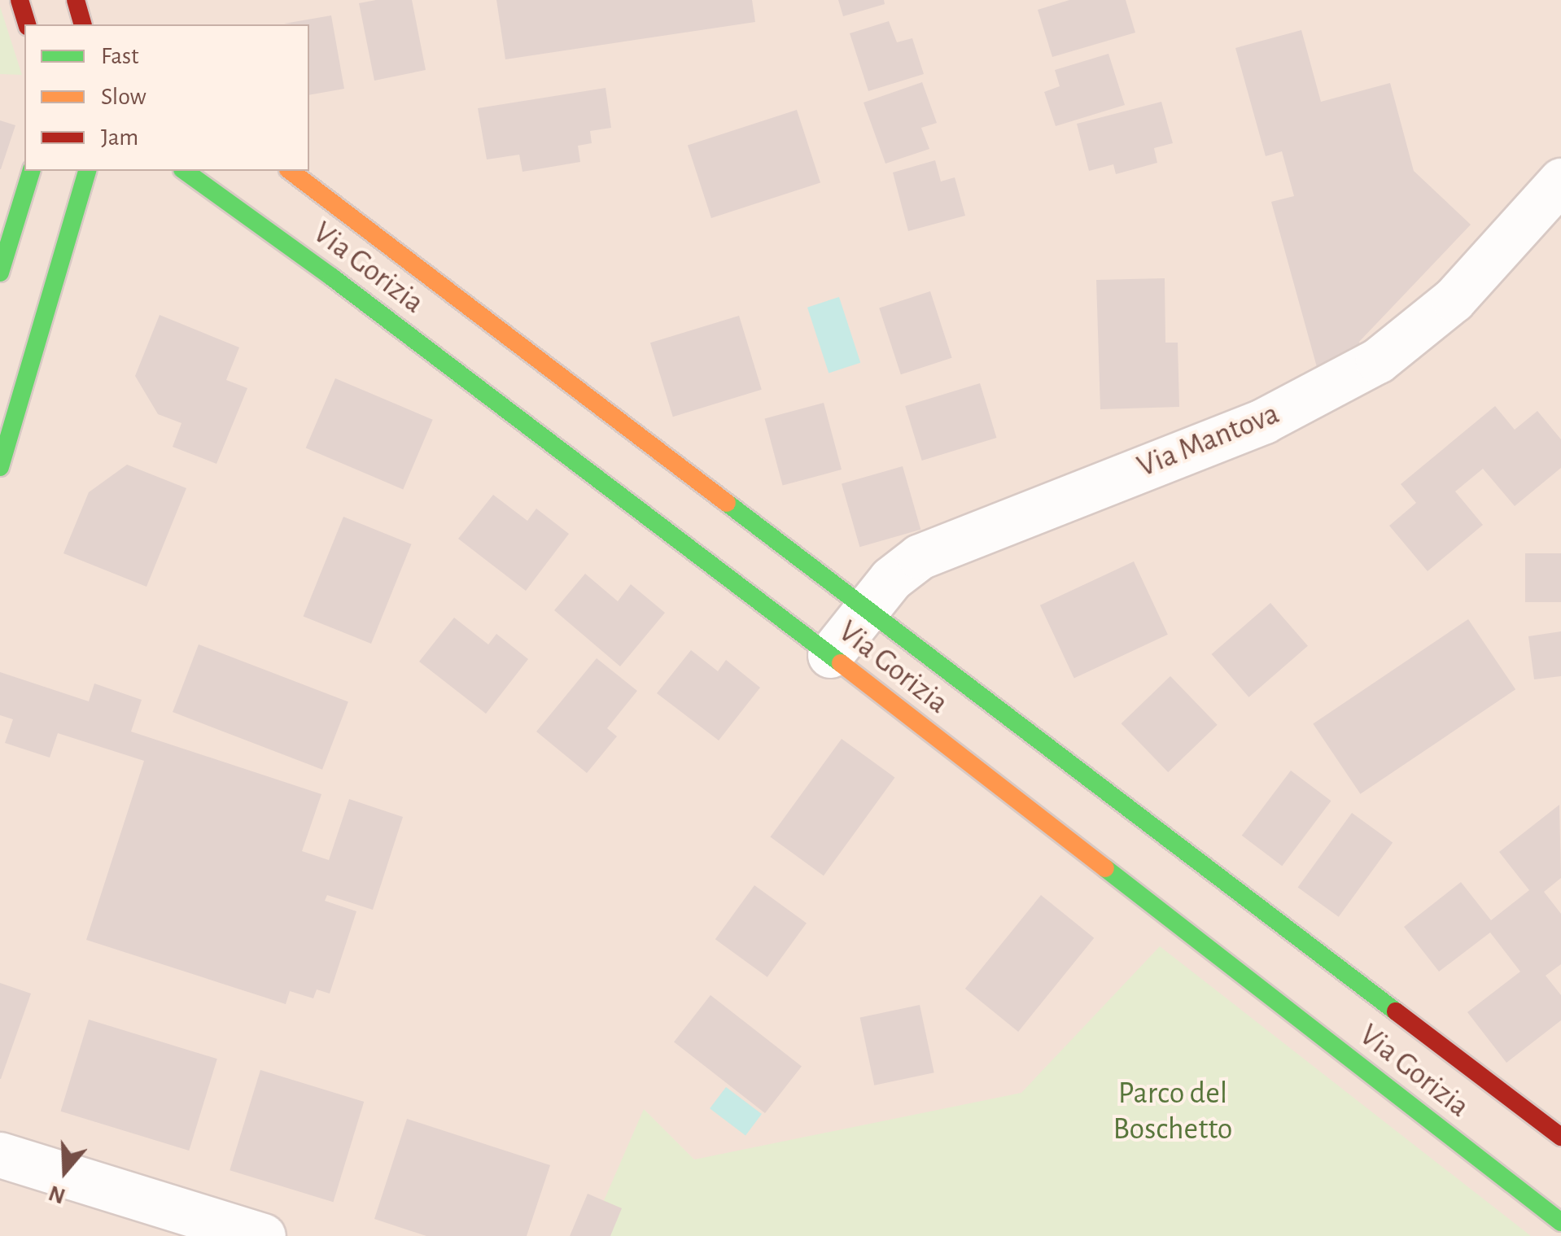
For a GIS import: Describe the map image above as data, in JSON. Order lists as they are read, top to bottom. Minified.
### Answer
{"streets":{"street":["Via Gorizia","Via Mantova"]},"crossings":[["Via Gorizia","Via Mantova"]],"parks":["Parco del Boschetto"],"legend":["Fast","Slow","Jam"],"north":"bottom"}
